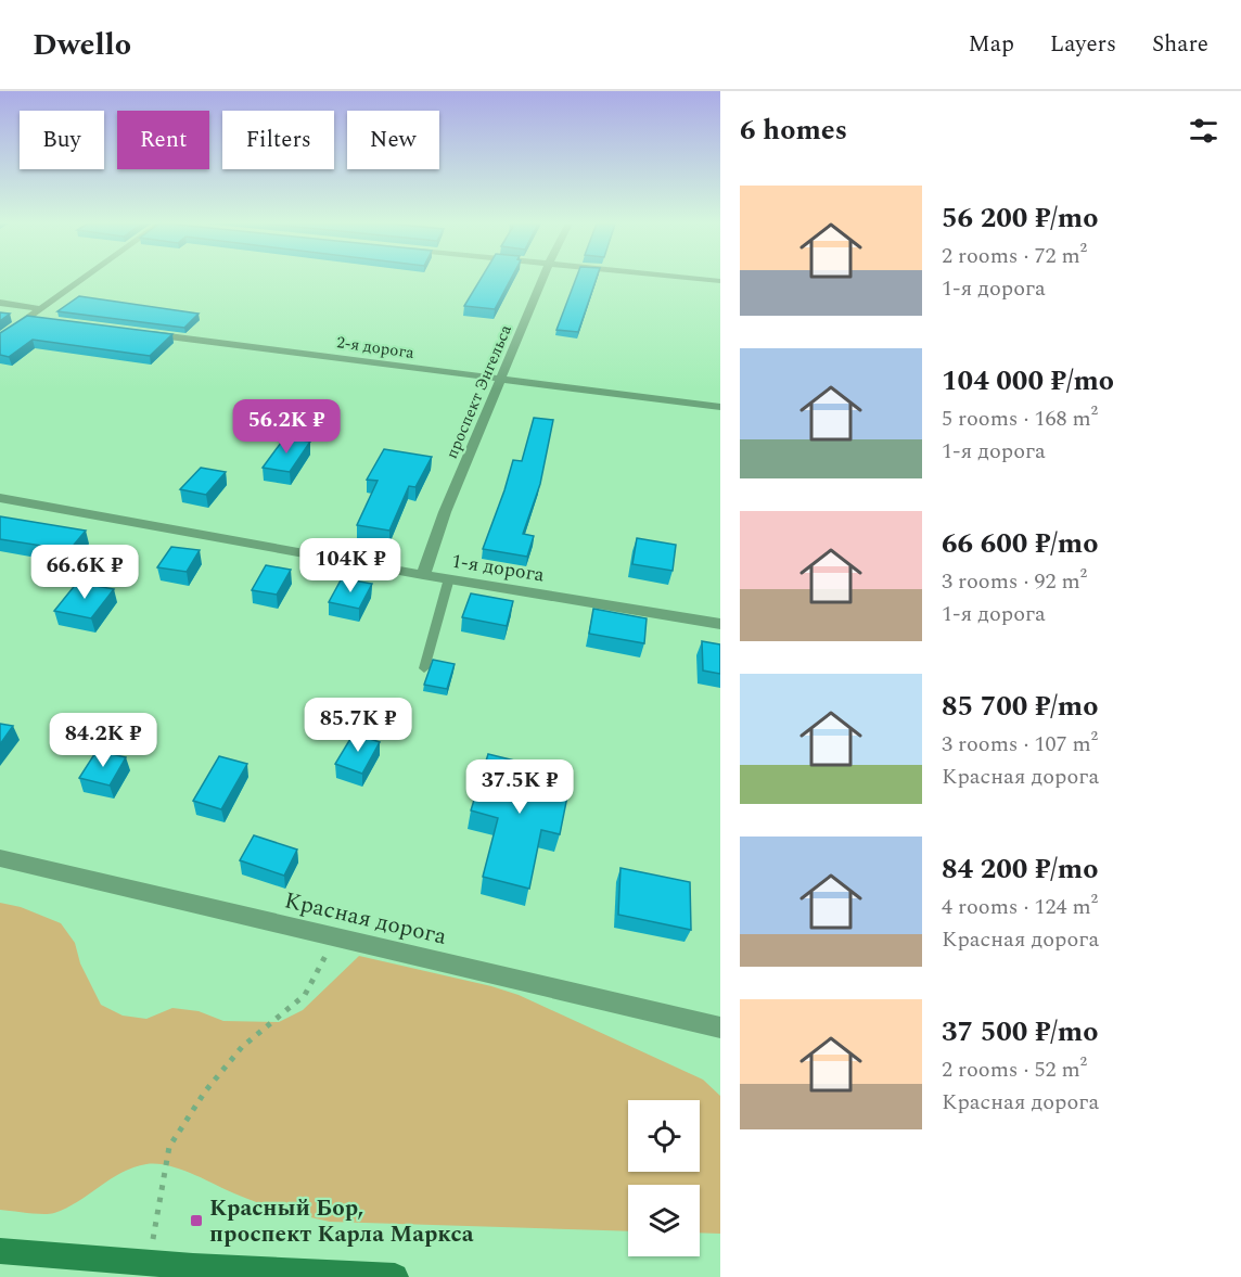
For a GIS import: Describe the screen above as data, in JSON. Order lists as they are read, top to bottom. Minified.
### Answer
{"streets":{"street":["2-я дорога","проспект Энгельса","1-я дорога","Красная дорога"]},"crossings":[["2-я дорога","проспект Энгельса"],["проспект Энгельса","1-я дорога"]],"places":{"transit":["Красный Бор, проспект Карла Маркса"]},"page":{"header":"Dwello","nav":["Map","Layers","Share"],"heading":"6 homes","chip":["Buy","Rent","Filters","New"],"list":[{"name":"56 200 ₽/mo","note":"2 rooms · 72 m² · 1-я дорога"},{"name":"104 000 ₽/mo","note":"5 rooms · 168 m² · 1-я дорога"},{"name":"66 600 ₽/mo","note":"3 rooms · 92 m² · 1-я дорога"},{"name":"85 700 ₽/mo","note":"3 rooms · 107 m² · Красная дорога"},{"name":"84 200 ₽/mo","note":"4 rooms · 124 m² · Красная дорога"},{"name":"37 500 ₽/mo","note":"2 rooms · 52 m² · Красная дорога"}],"price":["56.2K ₽","104K ₽","66.6K ₽","85.7K ₽","84.2K ₽","37.5K ₽"]}}
